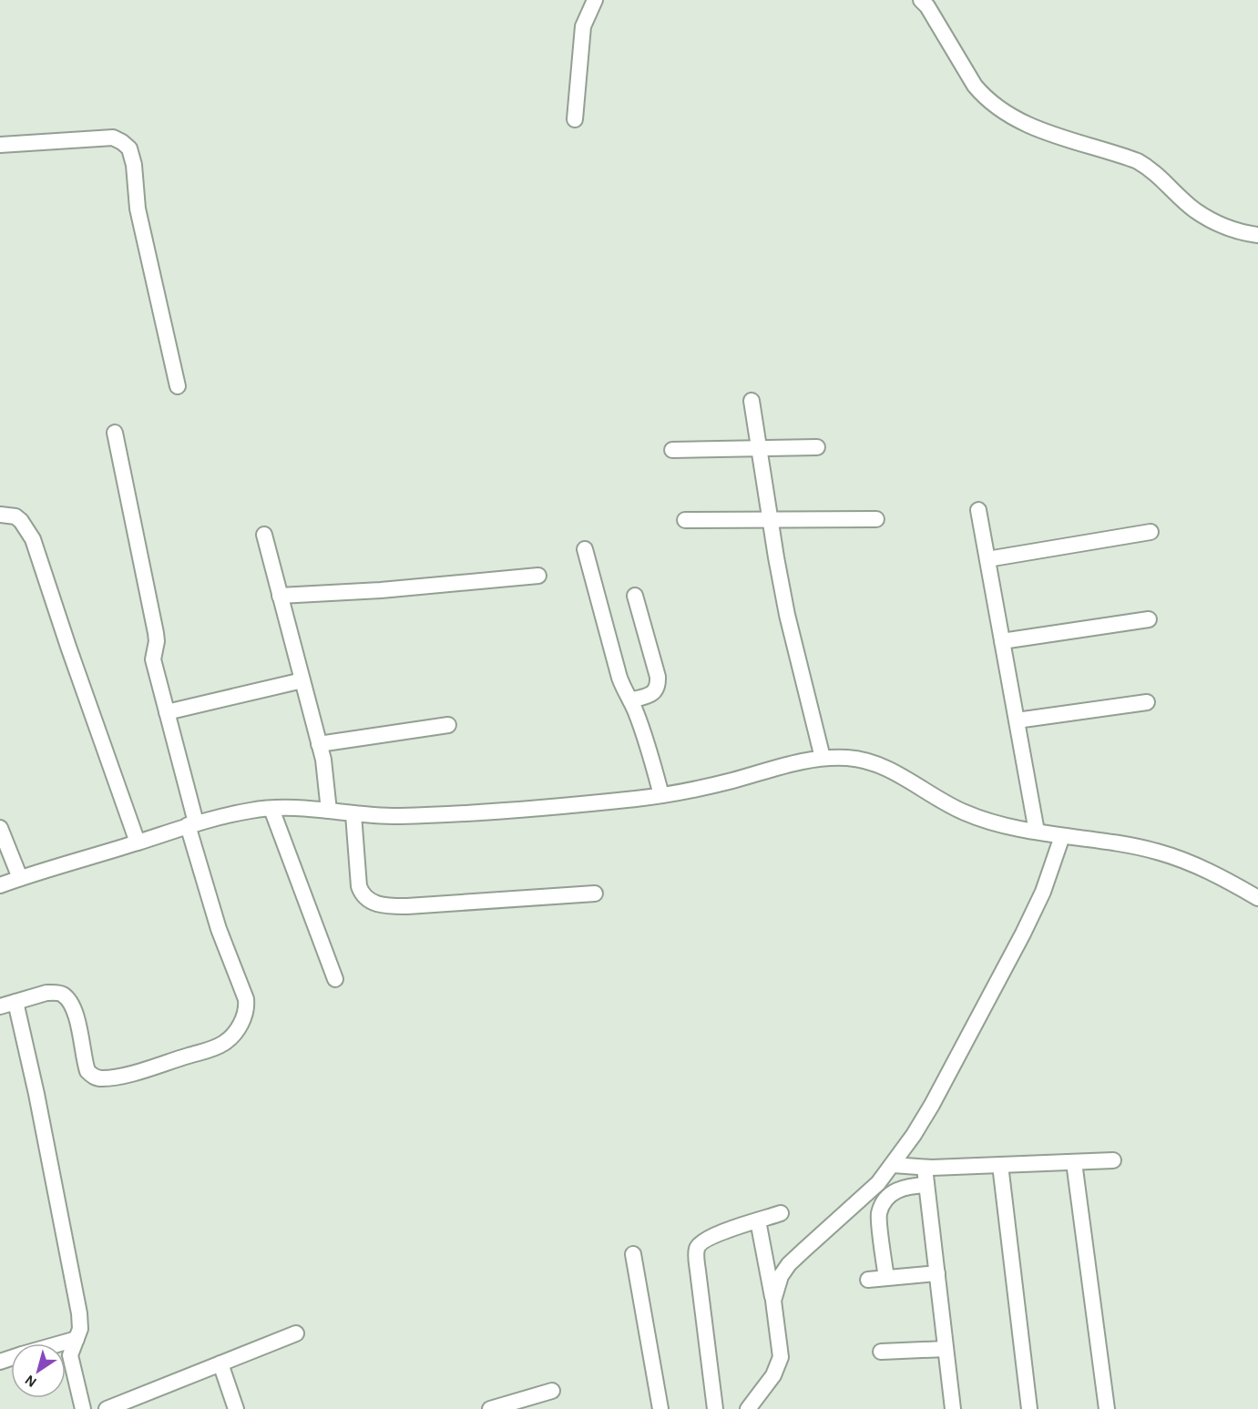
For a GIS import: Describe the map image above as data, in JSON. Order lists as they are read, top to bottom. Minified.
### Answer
{"north":"bottom left"}
